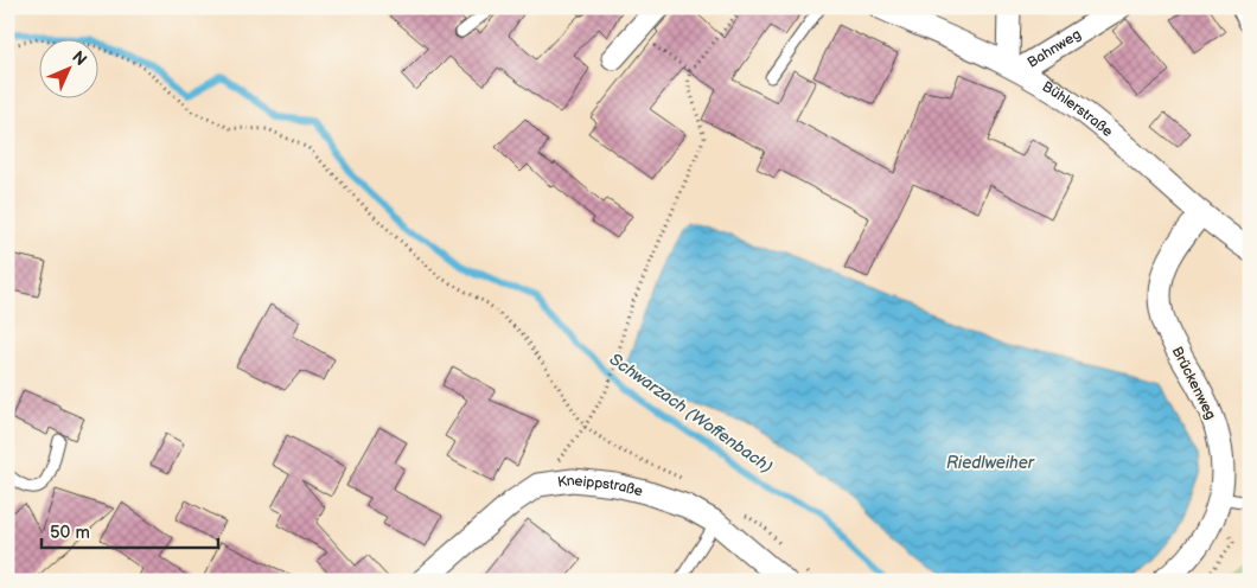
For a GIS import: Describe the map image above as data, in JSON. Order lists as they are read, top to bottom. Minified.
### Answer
{"streets":{"street":["Bahnweg","Bühlerstraße","Brückenweg","Kneippstraße"]},"crossings":[["Bahnweg","Bühlerstraße"],["Bühlerstraße","Brückenweg"]],"water":["Schwarzach (Woffenbach)","Riedlweiher"],"scale_bar":"50 m","north":"top right"}
